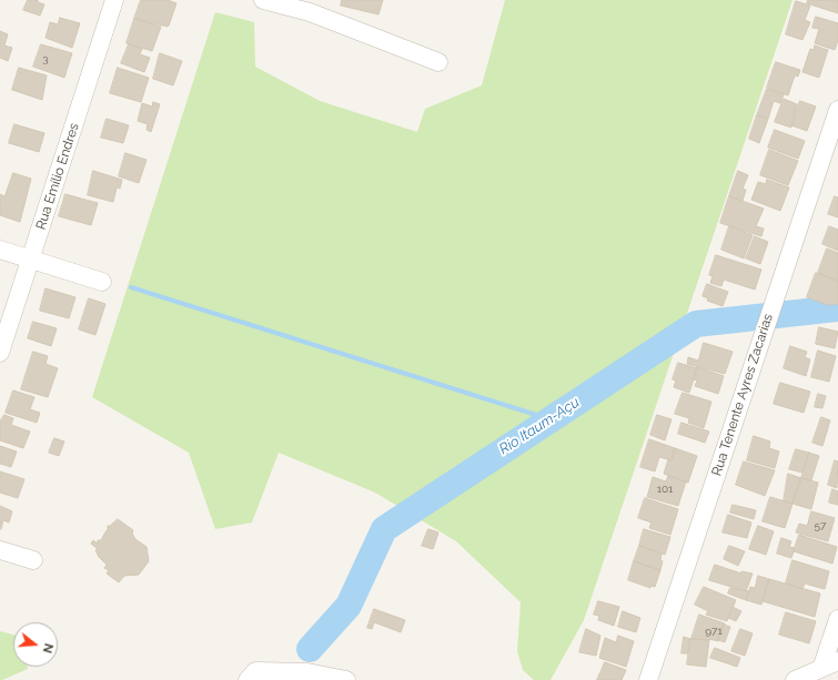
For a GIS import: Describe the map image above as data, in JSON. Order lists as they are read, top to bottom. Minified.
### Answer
{"streets":{"street":["Rua Emílio Endres","Rua Tenente Ayres Zacarias"]},"water":["Rio Itaum-Açu"],"house_numbers":["3","101","57","971"],"north":"right"}
